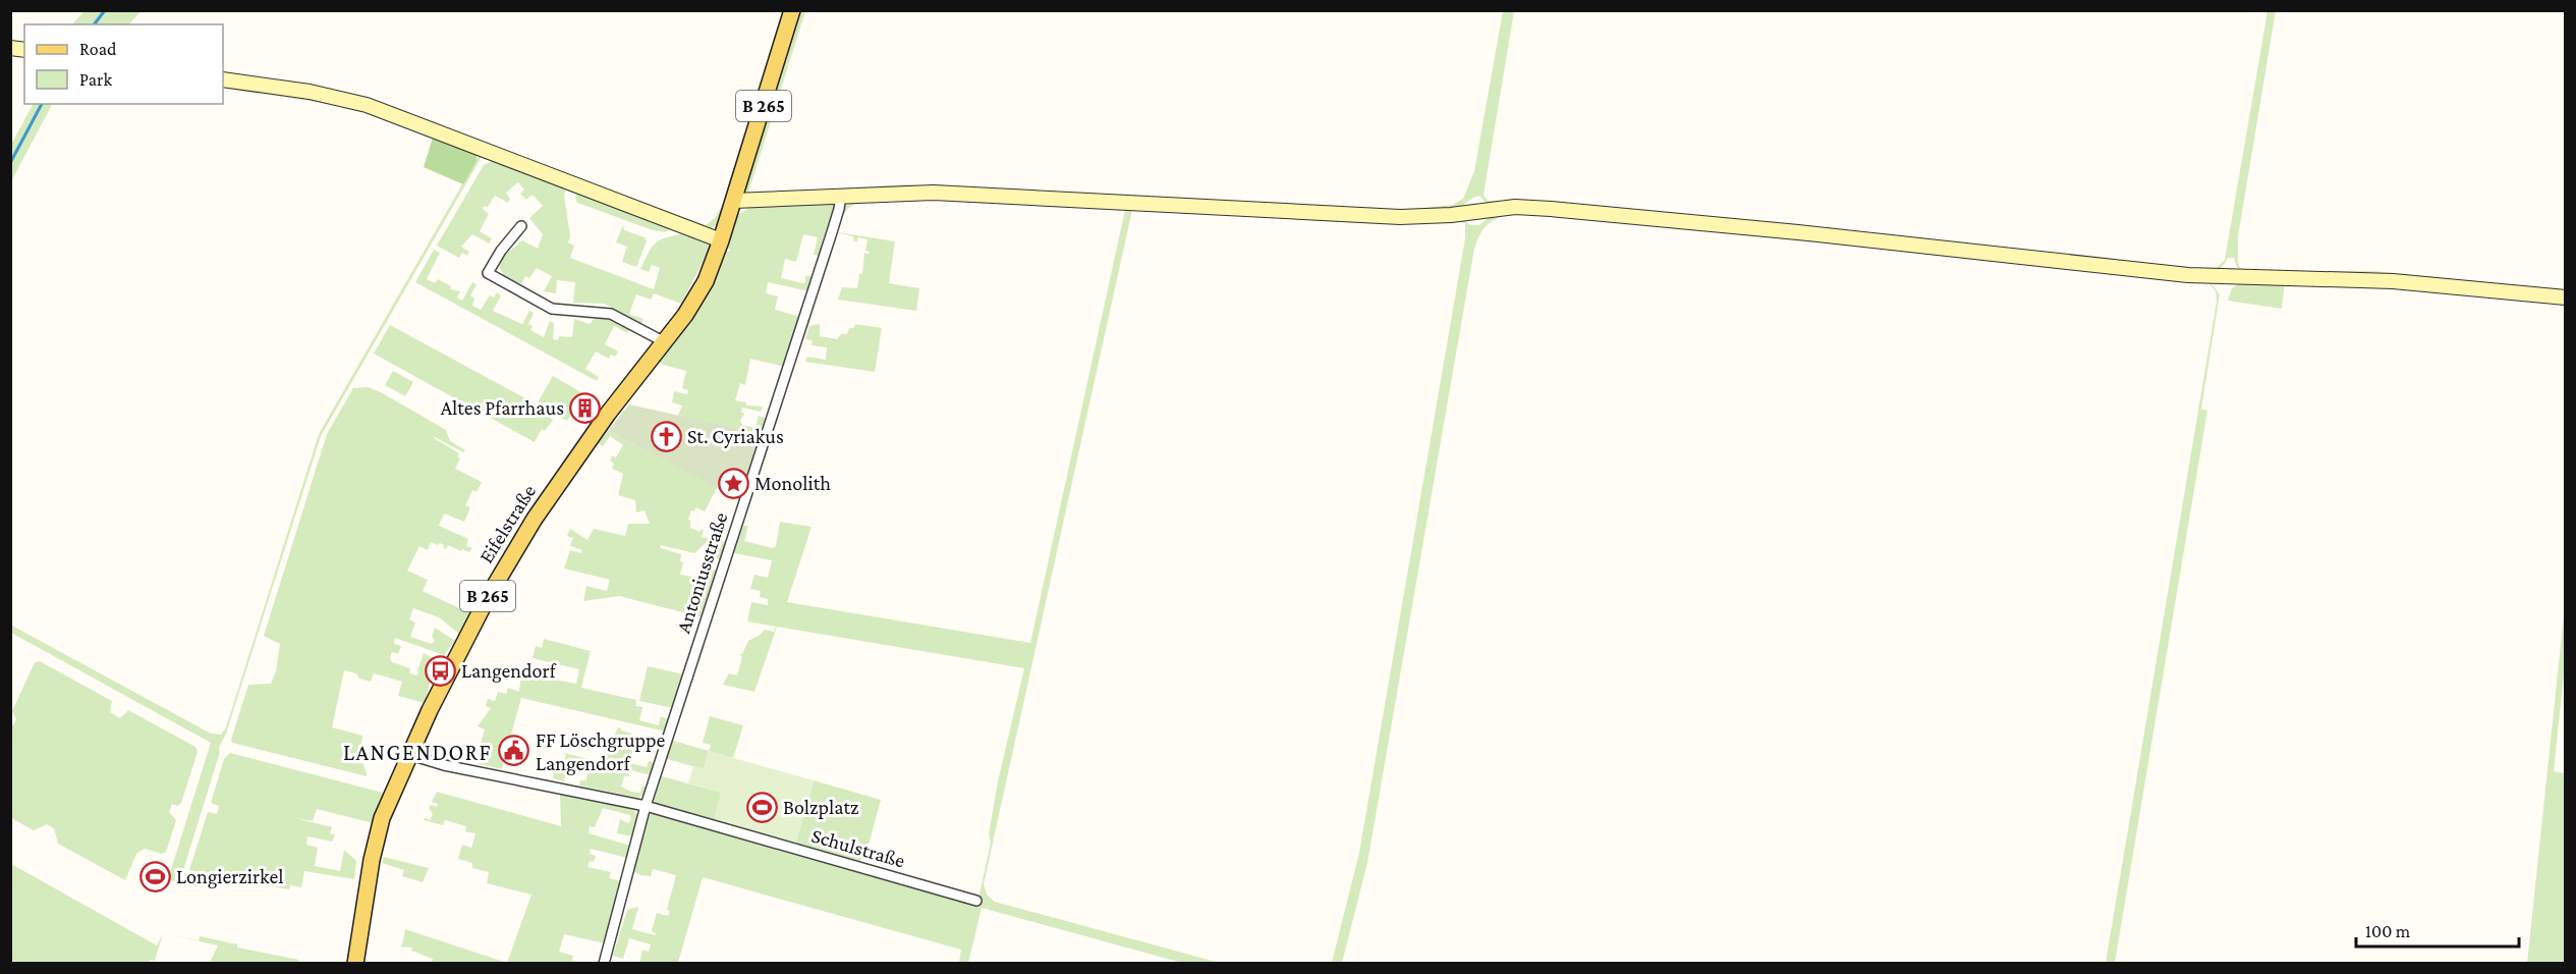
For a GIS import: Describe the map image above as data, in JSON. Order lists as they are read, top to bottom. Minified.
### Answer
{"streets":{"main road":["B 265","Eifelstraße"],"street":["Antoniusstraße","Schulstraße"]},"crossings":[["B 265","Eifelstraße"],["Eifelstraße","Schulstraße"],["Antoniusstraße","Schulstraße"]],"districts":["LANGENDORF"],"places":{"building":["Altes Pfarrhaus"],"church":["St. Cyriakus"],"place":["Monolith"],"bus stop":["Langendorf"],"public building":["FF Löschgruppe Langendorf"],"sports":["Bolzplatz","Longierzirkel"]},"legend":["Road","Park"],"scale_bar":"100 m"}
